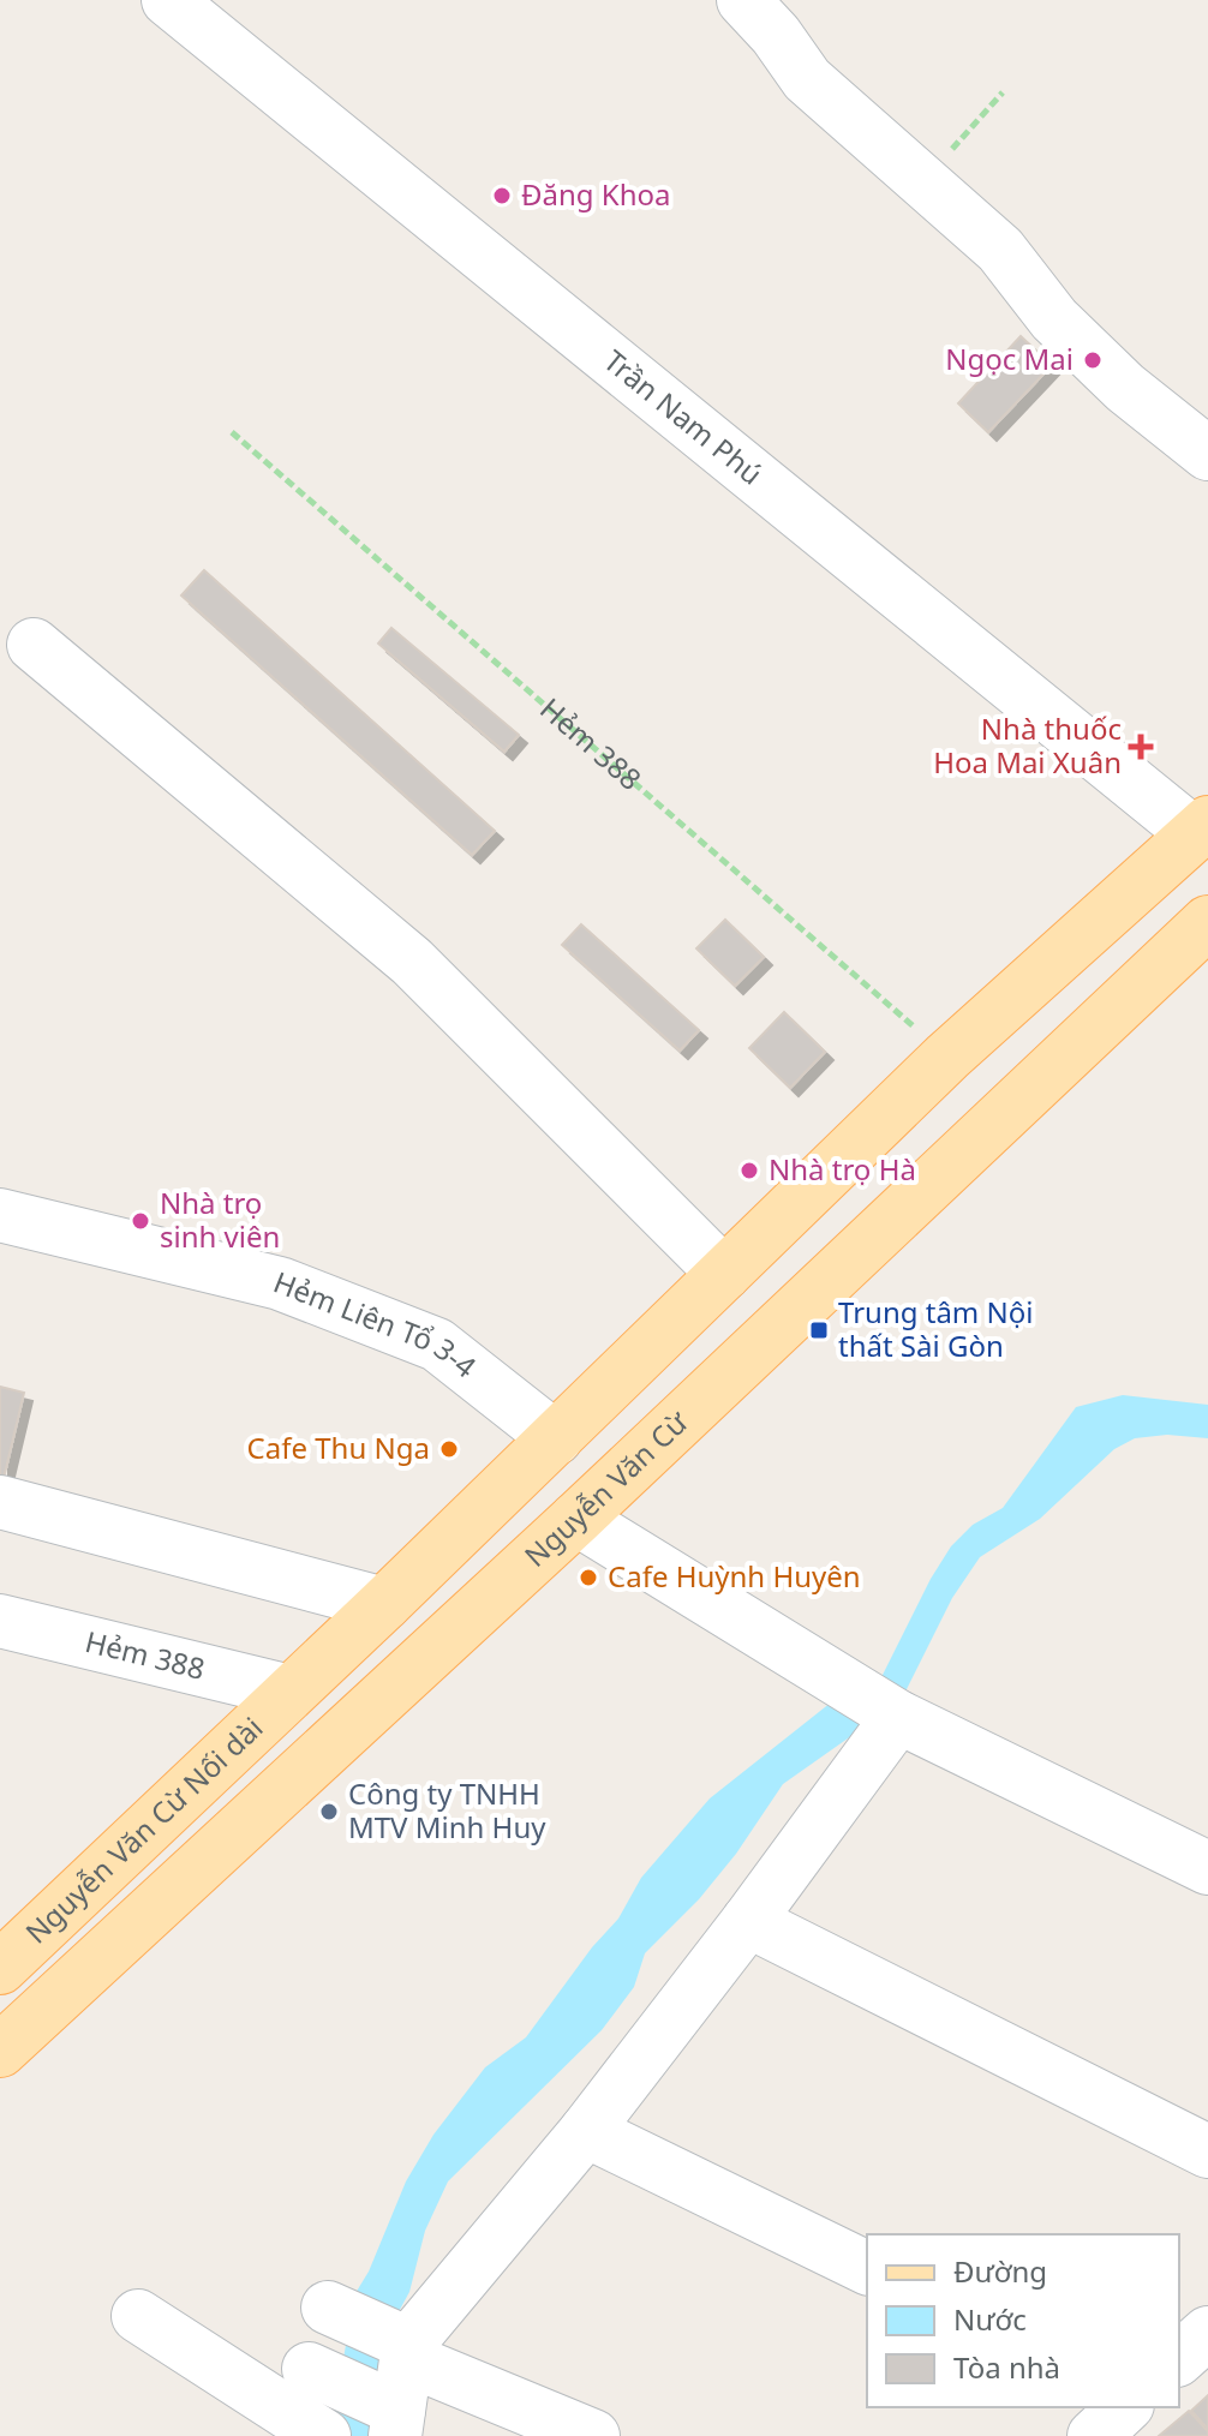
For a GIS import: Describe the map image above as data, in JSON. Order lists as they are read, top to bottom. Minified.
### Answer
{"streets":{"main road":["Nguyễn Văn Cừ","Nguyễn Văn Cừ Nối dài"],"street":["Trần Nam Phú","Hẻm 388","Hẻm Liên Tổ 3-4"]},"crossings":[["Hẻm 388","Nguyễn Văn Cừ Nối dài"]],"places":{"other":["Đăng Khoa","Ngọc Mai","Nhà trọ Hà","Nhà trọ sinh viên","Cafe Thu Nga","Cafe Huỳnh Huyên","Công ty TNHH MTV Minh Huy"],"health":["Nhà thuốc Hoa Mai Xuân"],"transit":["Trung tâm Nội thất Sài Gòn"]},"legend":["Đường","Nước","Tòa nhà"]}
